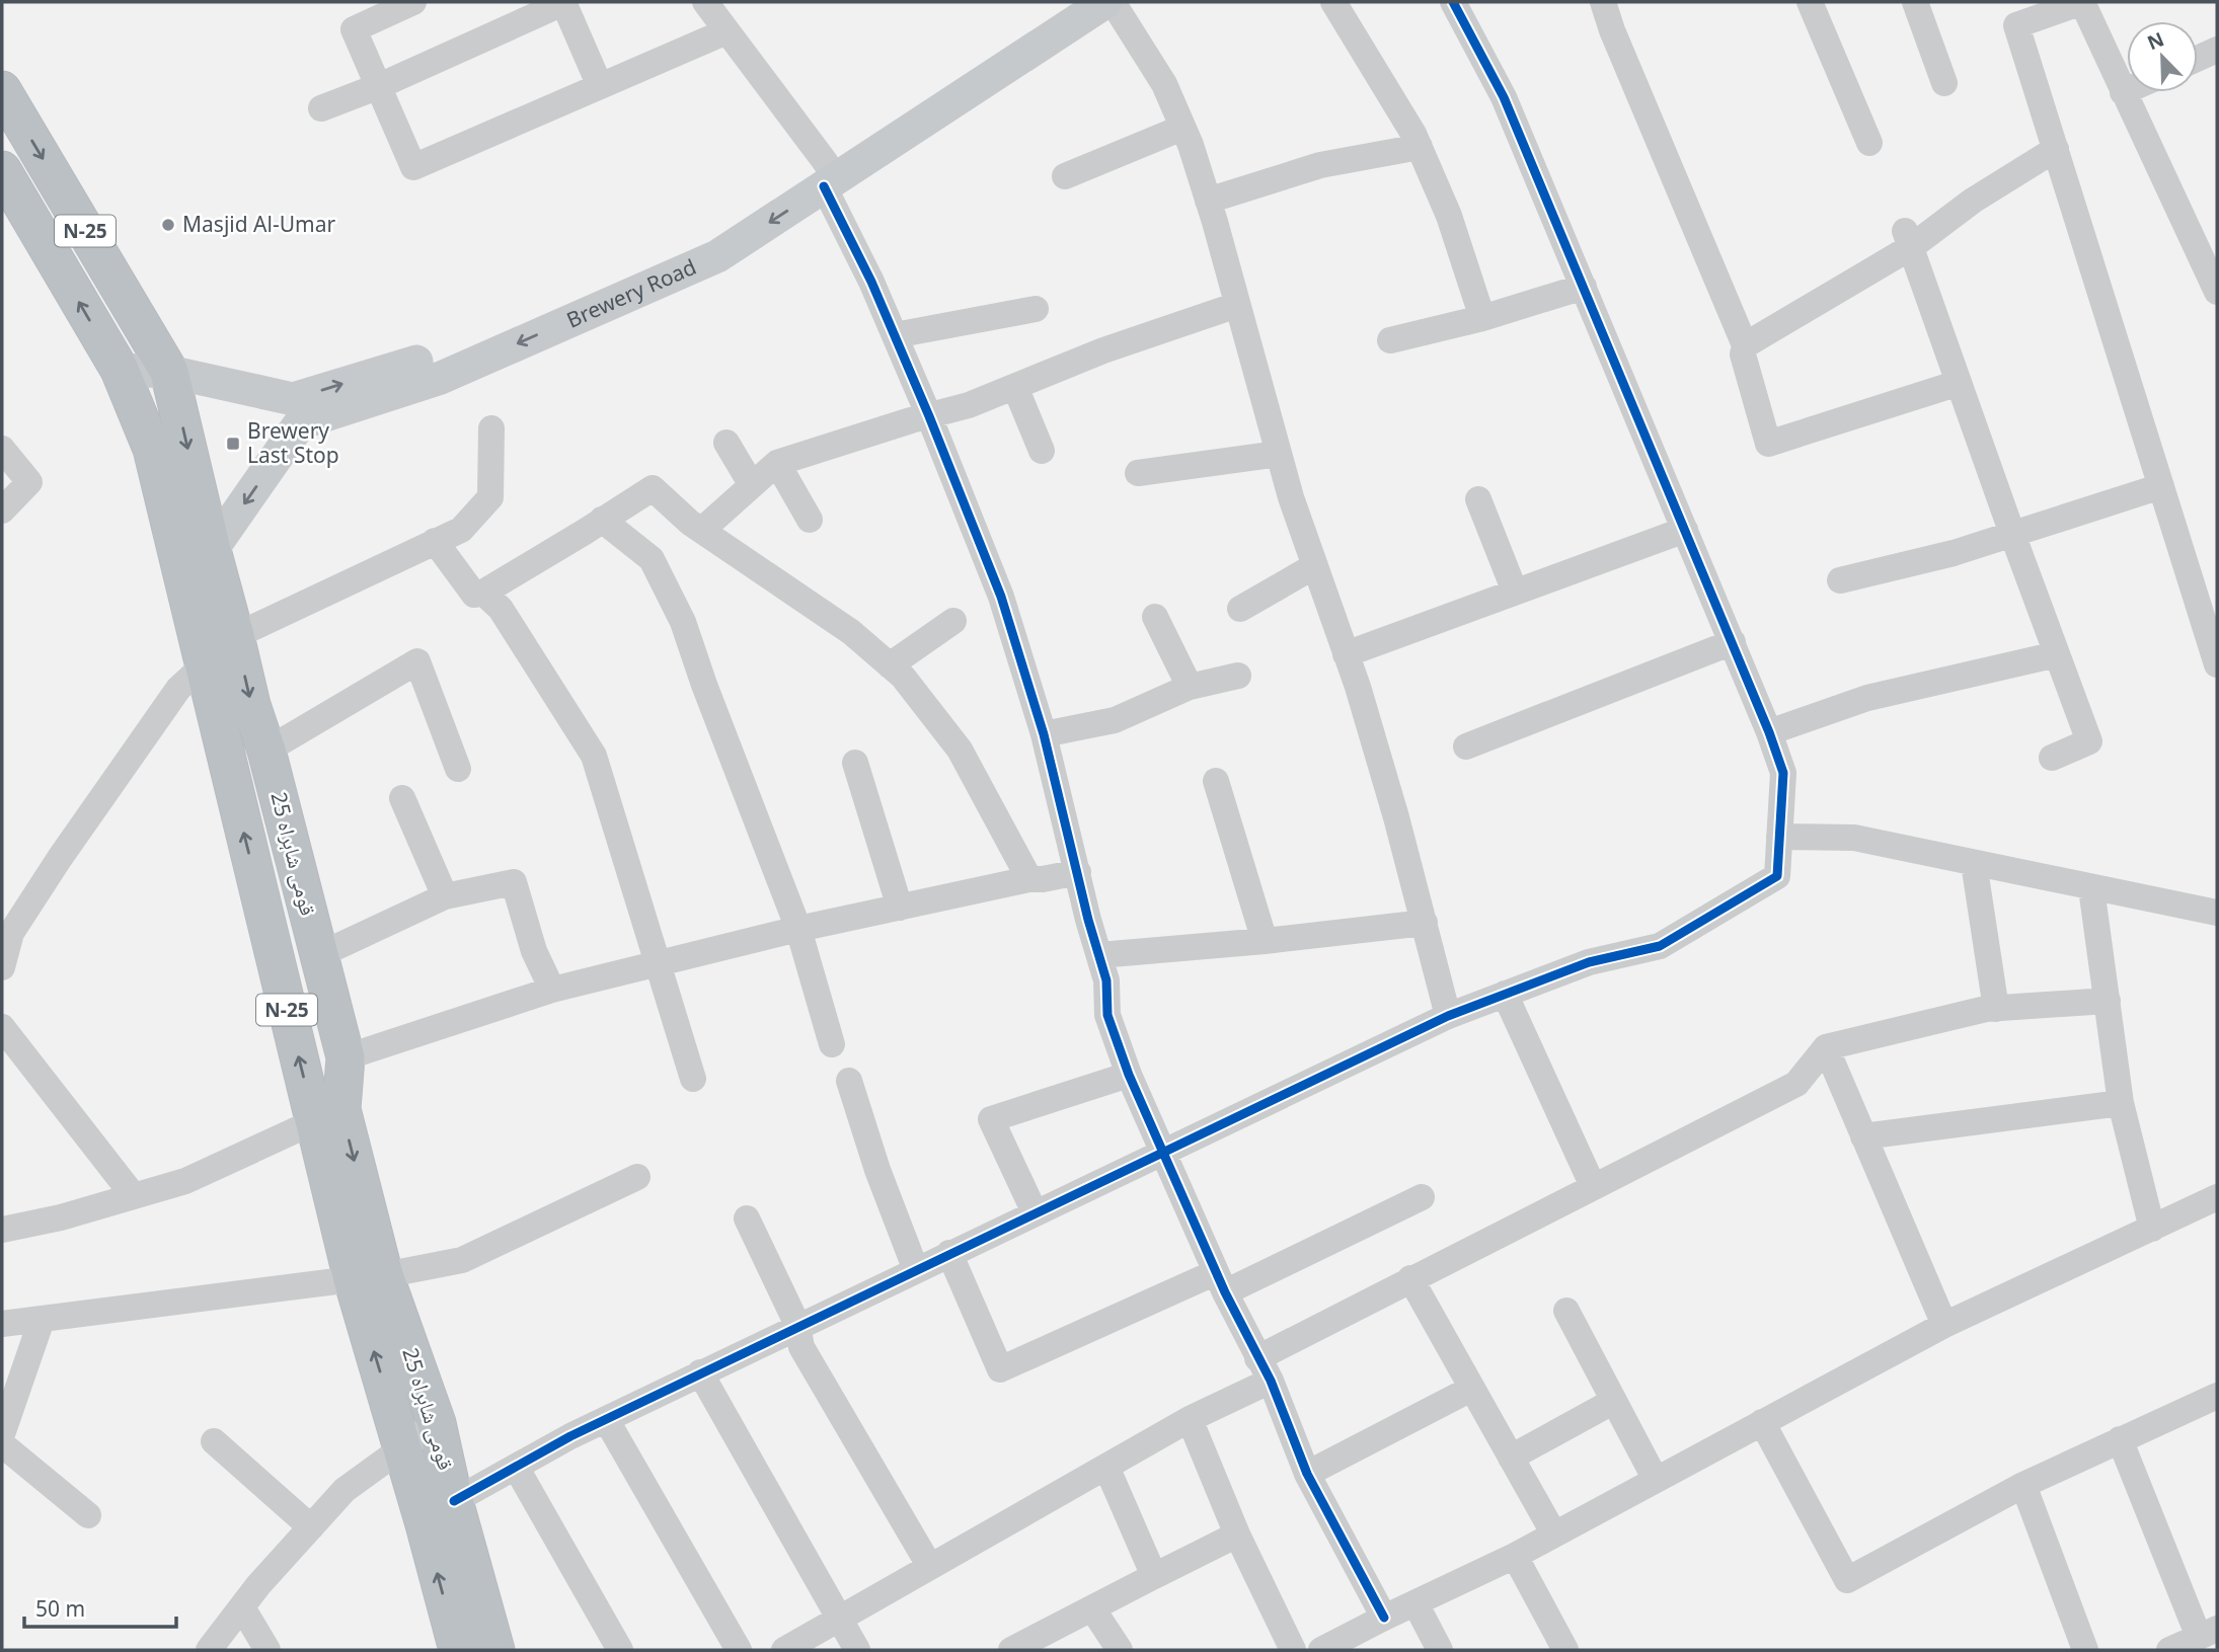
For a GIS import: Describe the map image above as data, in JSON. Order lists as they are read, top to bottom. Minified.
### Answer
{"streets":{"highway":["N-25","قومی شاہراہ 25"],"main road":["Brewery Road"]},"crossings":[["Brewery Road","قومی شاہراہ 25"]],"places":{"other":["Masjid Al-Umar"],"transit":["Brewery Last Stop"]},"scale_bar":"50 m","north":"top left"}
